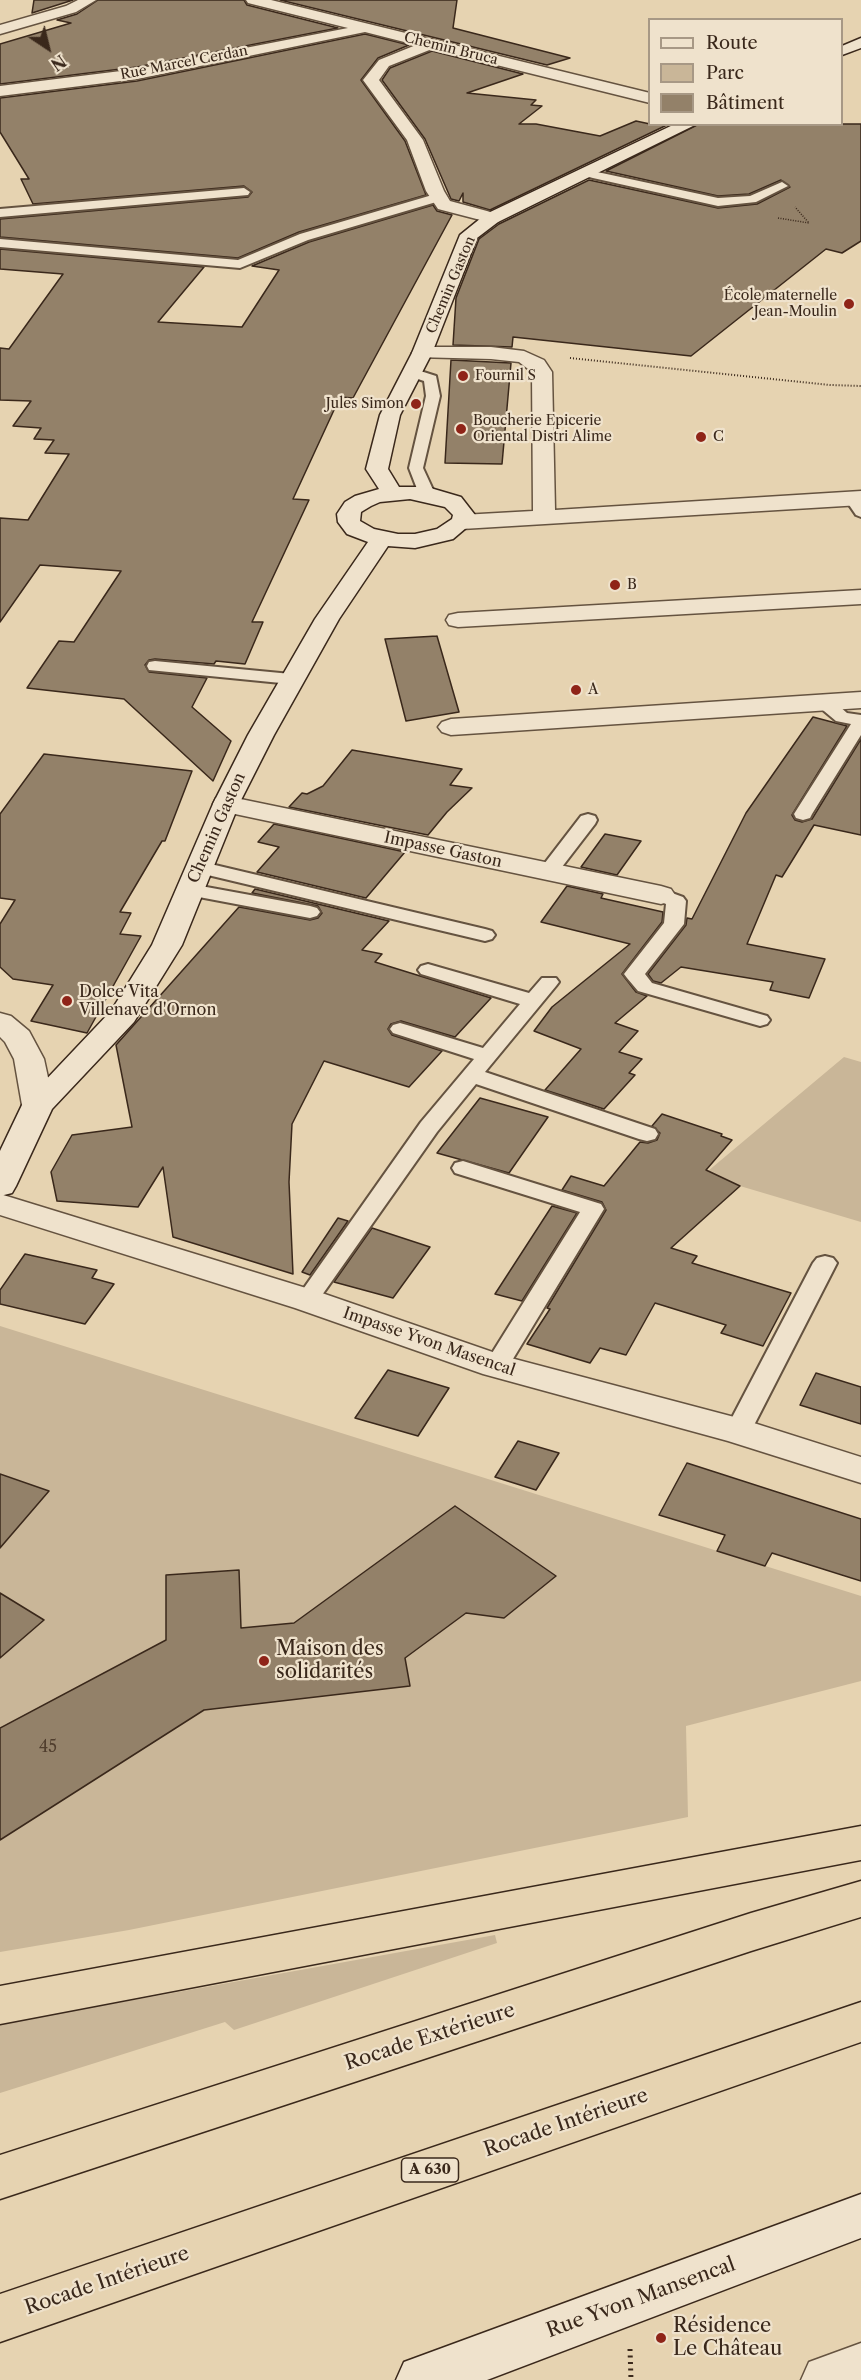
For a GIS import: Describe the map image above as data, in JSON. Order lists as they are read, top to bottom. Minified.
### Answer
{"streets":{"highway":["Rocade Extérieure","Rocade Intérieure","A 630"],"street":["Chemin Bruca","Rue Marcel Cerdan","Chemin Gaston","Impasse Gaston","Impasse Yvon Masencal","Rue Yvon Mansencal"]},"crossings":[["Chemin Bruca","Rue Marcel Cerdan"],["Chemin Gaston","Impasse Gaston"]],"places":["École maternelle Jean-Moulin","Fournil S","Jules Simon","Boucherie Epicerie Oriental Distri Alime","C","B","A","Dolce Vita Villenave d'Ornon","Maison des solidarités","Résidence Le Château"],"house_numbers":["45"],"legend":["Route","Parc","Bâtiment"],"north":"bottom right"}
